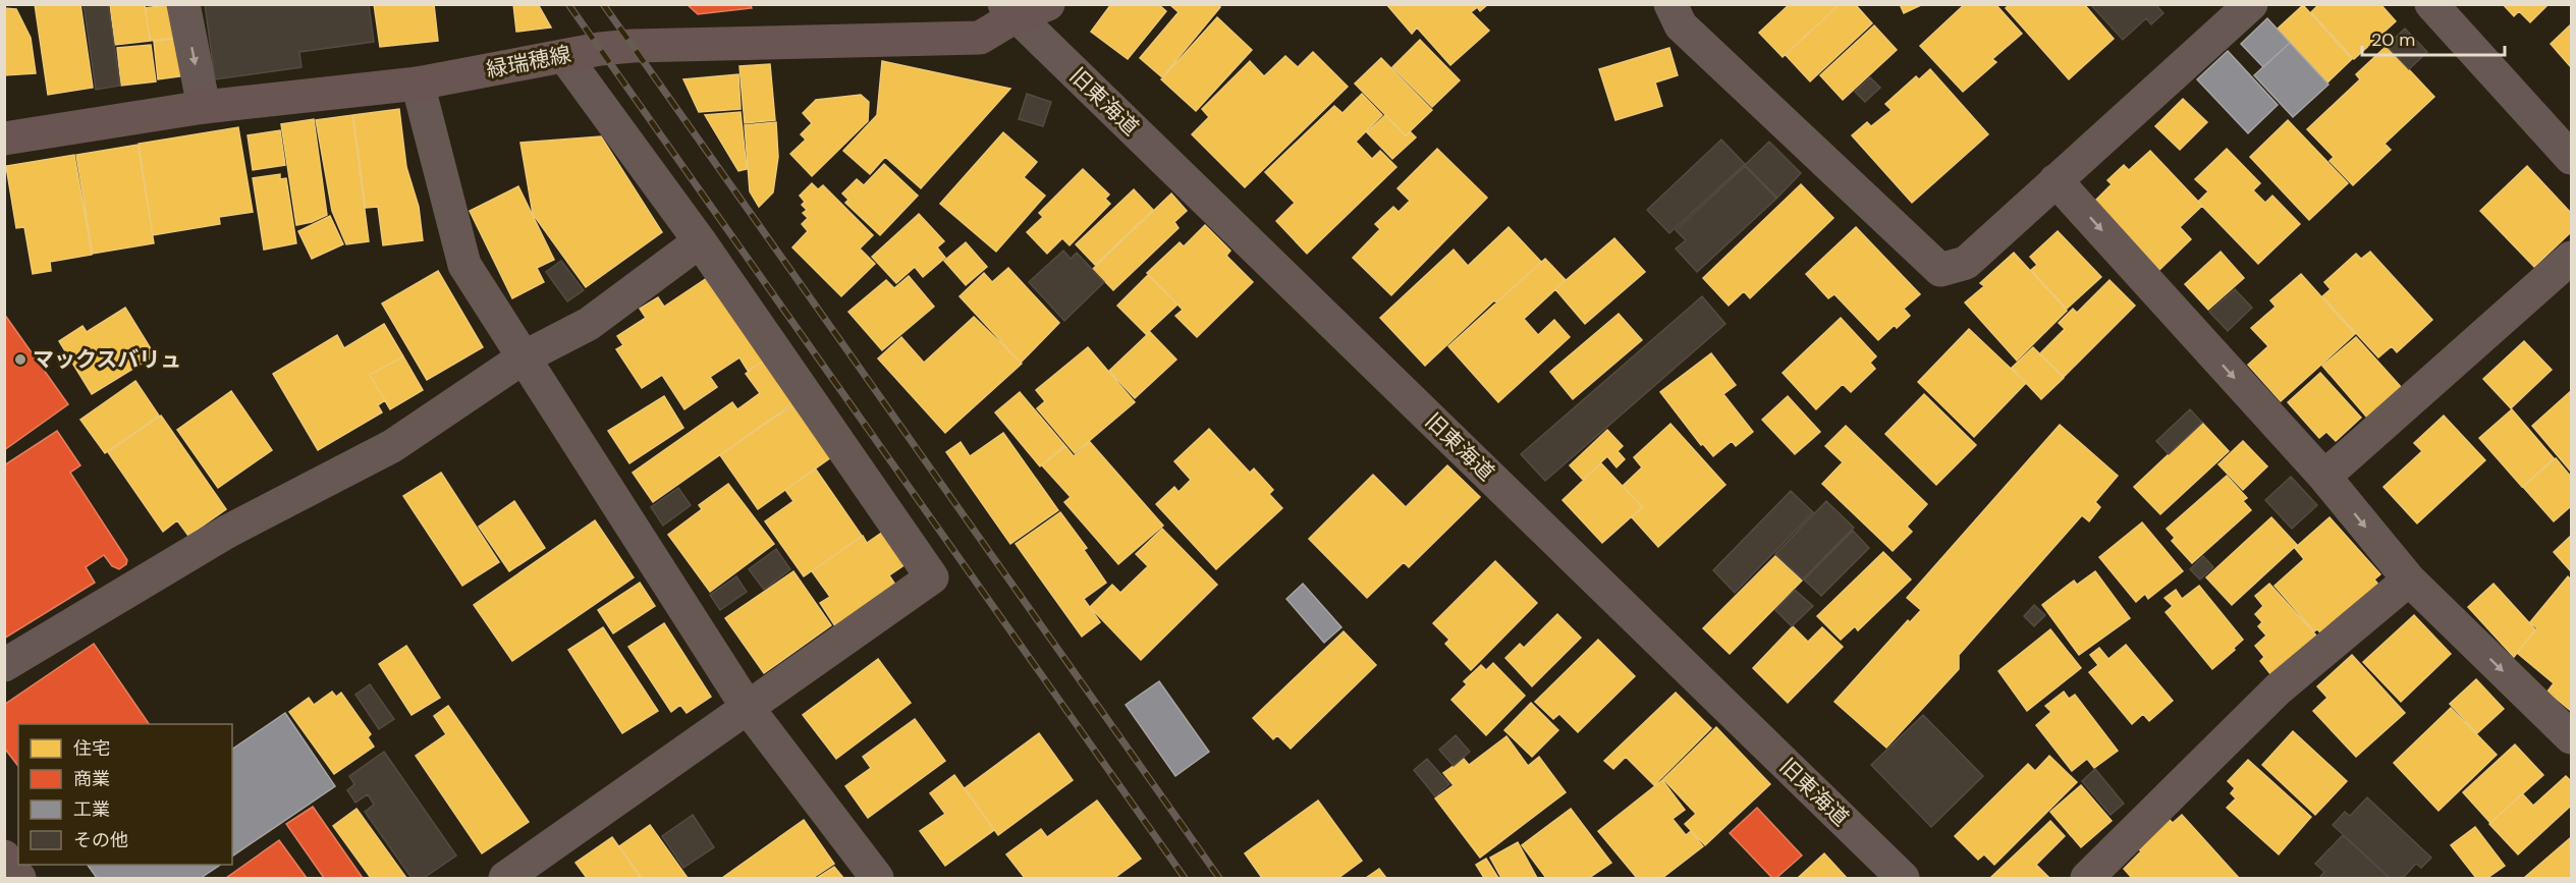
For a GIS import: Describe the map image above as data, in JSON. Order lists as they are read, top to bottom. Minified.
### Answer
{"streets":{"main road":["緑瑞穂線"],"street":["旧東海道"]},"crossings":[["緑瑞穂線","旧東海道"]],"places":["マックスバリュ"],"legend":["住宅","商業","工業","その他"],"scale_bar":"20 m"}
